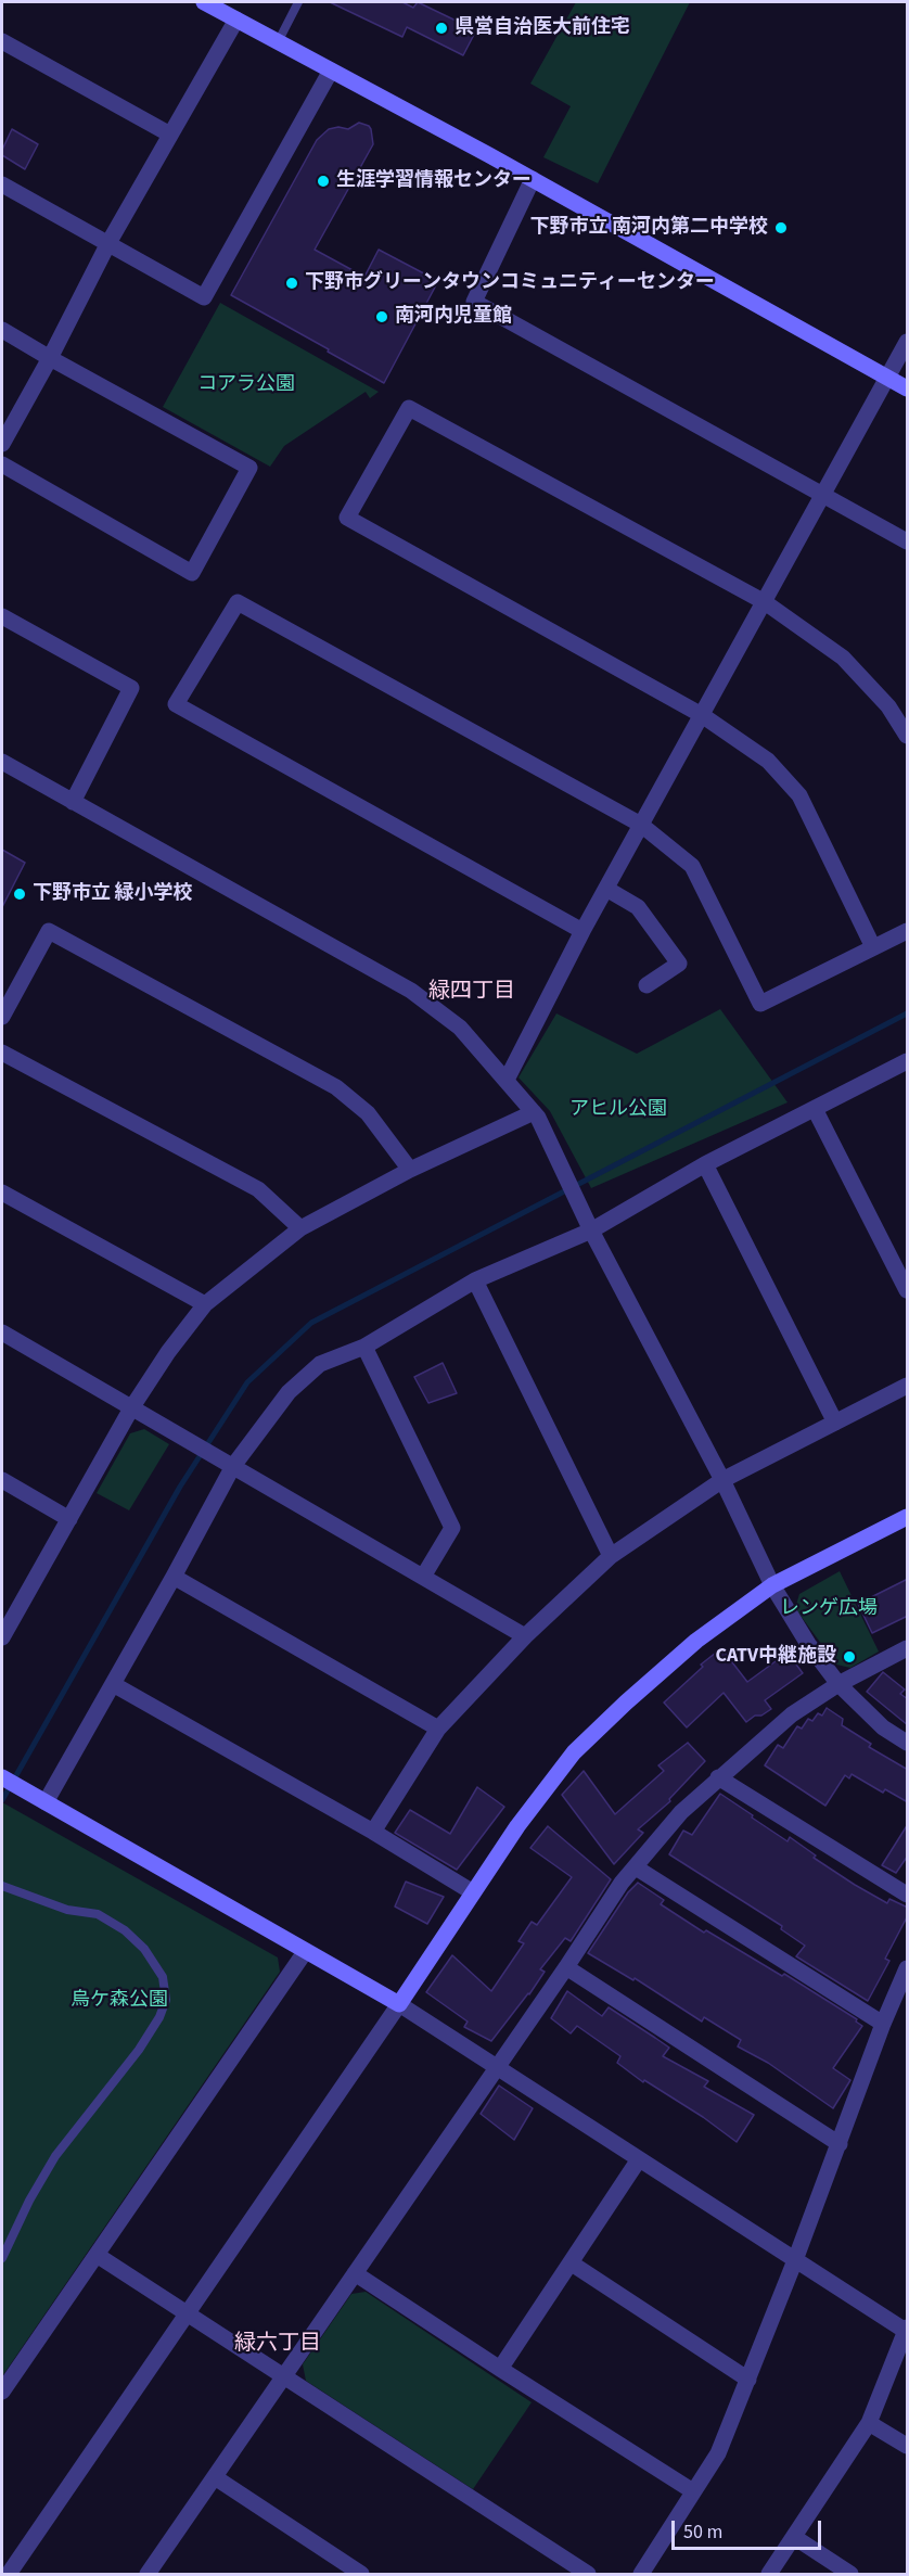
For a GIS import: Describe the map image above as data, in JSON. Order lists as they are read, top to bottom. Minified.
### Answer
{"districts":["緑四丁目","緑六丁目"],"parks":["コアラ公園","アヒル公園","レンゲ広場","烏ケ森公園"],"places":["県営自治医大前住宅","生涯学習情報センター","下野市立 南河内第二中学校","下野市グリーンタウンコミュニティーセンター","南河内児童館","下野市立 緑小学校","CATV中継施設"],"scale_bar":"50 m"}
